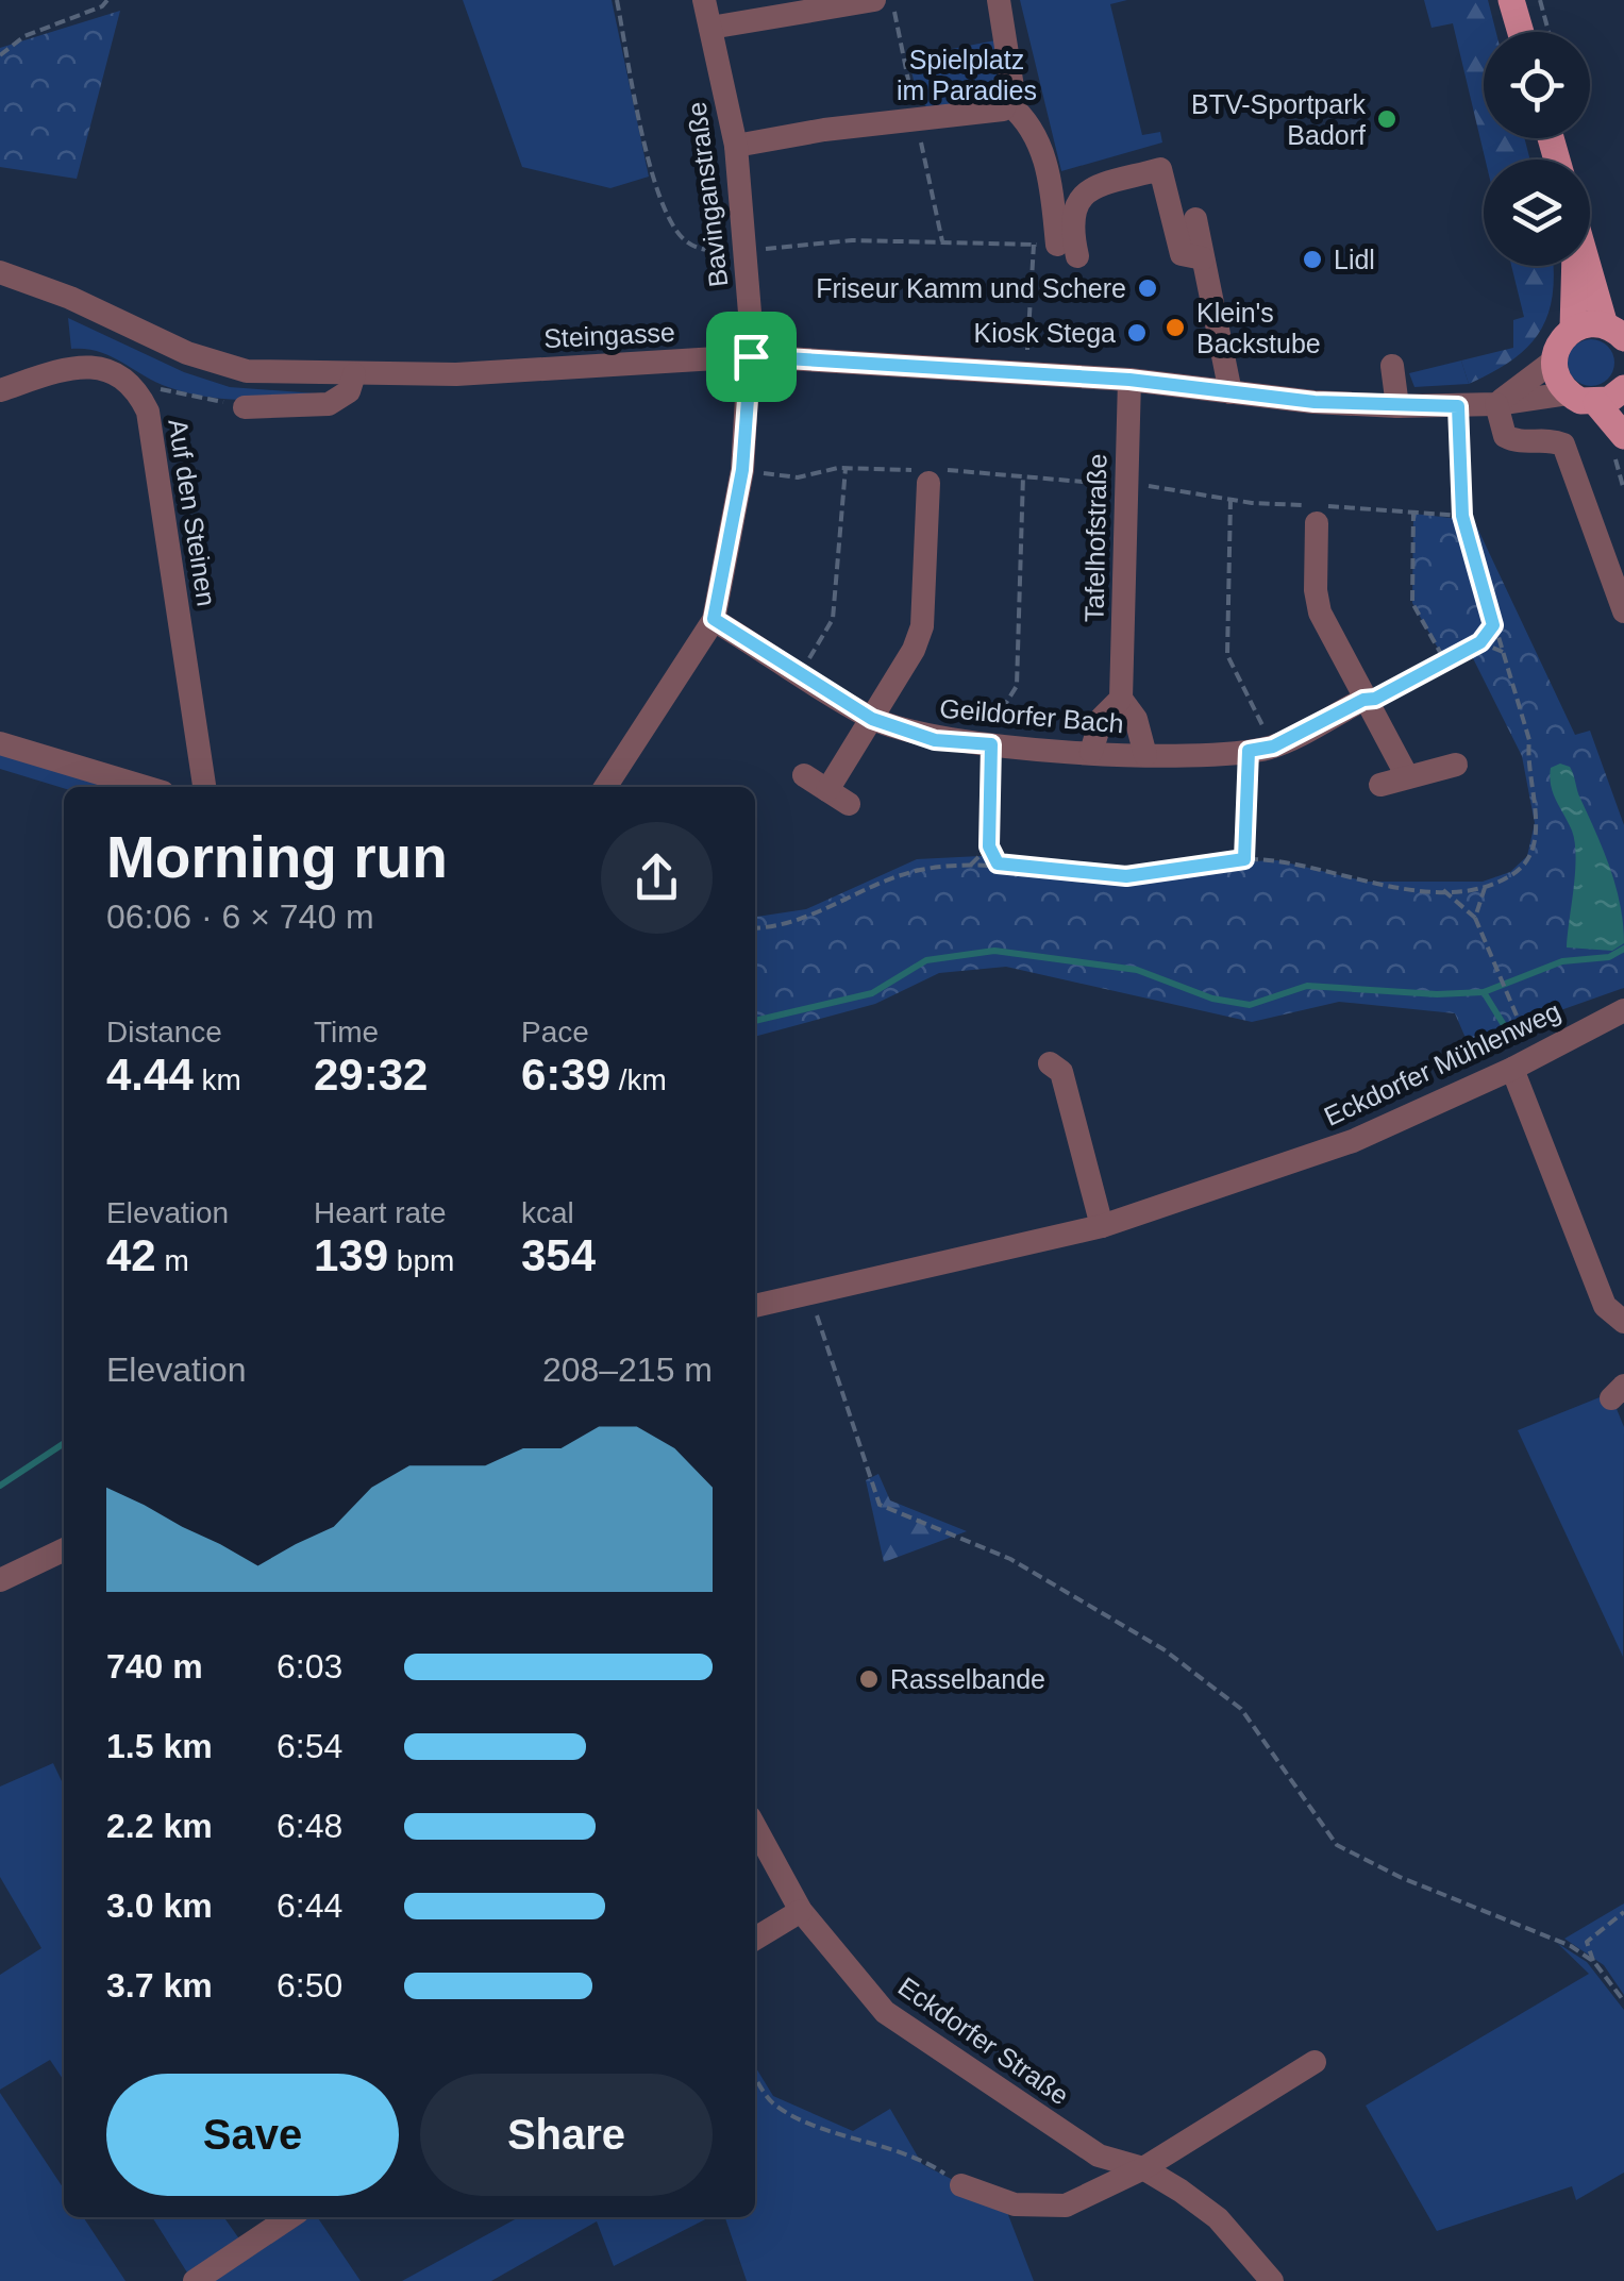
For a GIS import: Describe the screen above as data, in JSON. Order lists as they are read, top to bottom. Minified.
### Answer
{"streets":{"street":["Bavinganstraße","Steingasse","Auf den Steinen","Tafelhofstraße","Geildorfer Bach","Eckdorfer Mühlenweg","Eckdorfer Straße"]},"crossings":[["Bavinganstraße","Steingasse"],["Steingasse","Tafelhofstraße"],["Tafelhofstraße","Geildorfer Bach"]],"parks":["Spielplatz im Paradies"],"places":["BTV-Sportpark Badorf","Lidl","Friseur Kamm und Schere","Klein's Backstube","Kiosk Stega","Rasselbande"],"page":{"heading":["Morning run","06:06 · 6 × 740 m"],"stats":[["Distance","4.44 km"],["Time","29:32"],["Pace","6:39 /km"],["Elevation","42 m"],["Heart rate","139 bpm"],["kcal","354"]],"chart":["Elevation","208–215 m"],"list":[{"name":"740 m","note":"6:03"},{"name":"1.5 km","note":"6:54"},{"name":"2.2 km","note":"6:48"},{"name":"3.0 km","note":"6:44"},{"name":"3.7 km","note":"6:50"}],"buttons":["Save","Share"]}}
